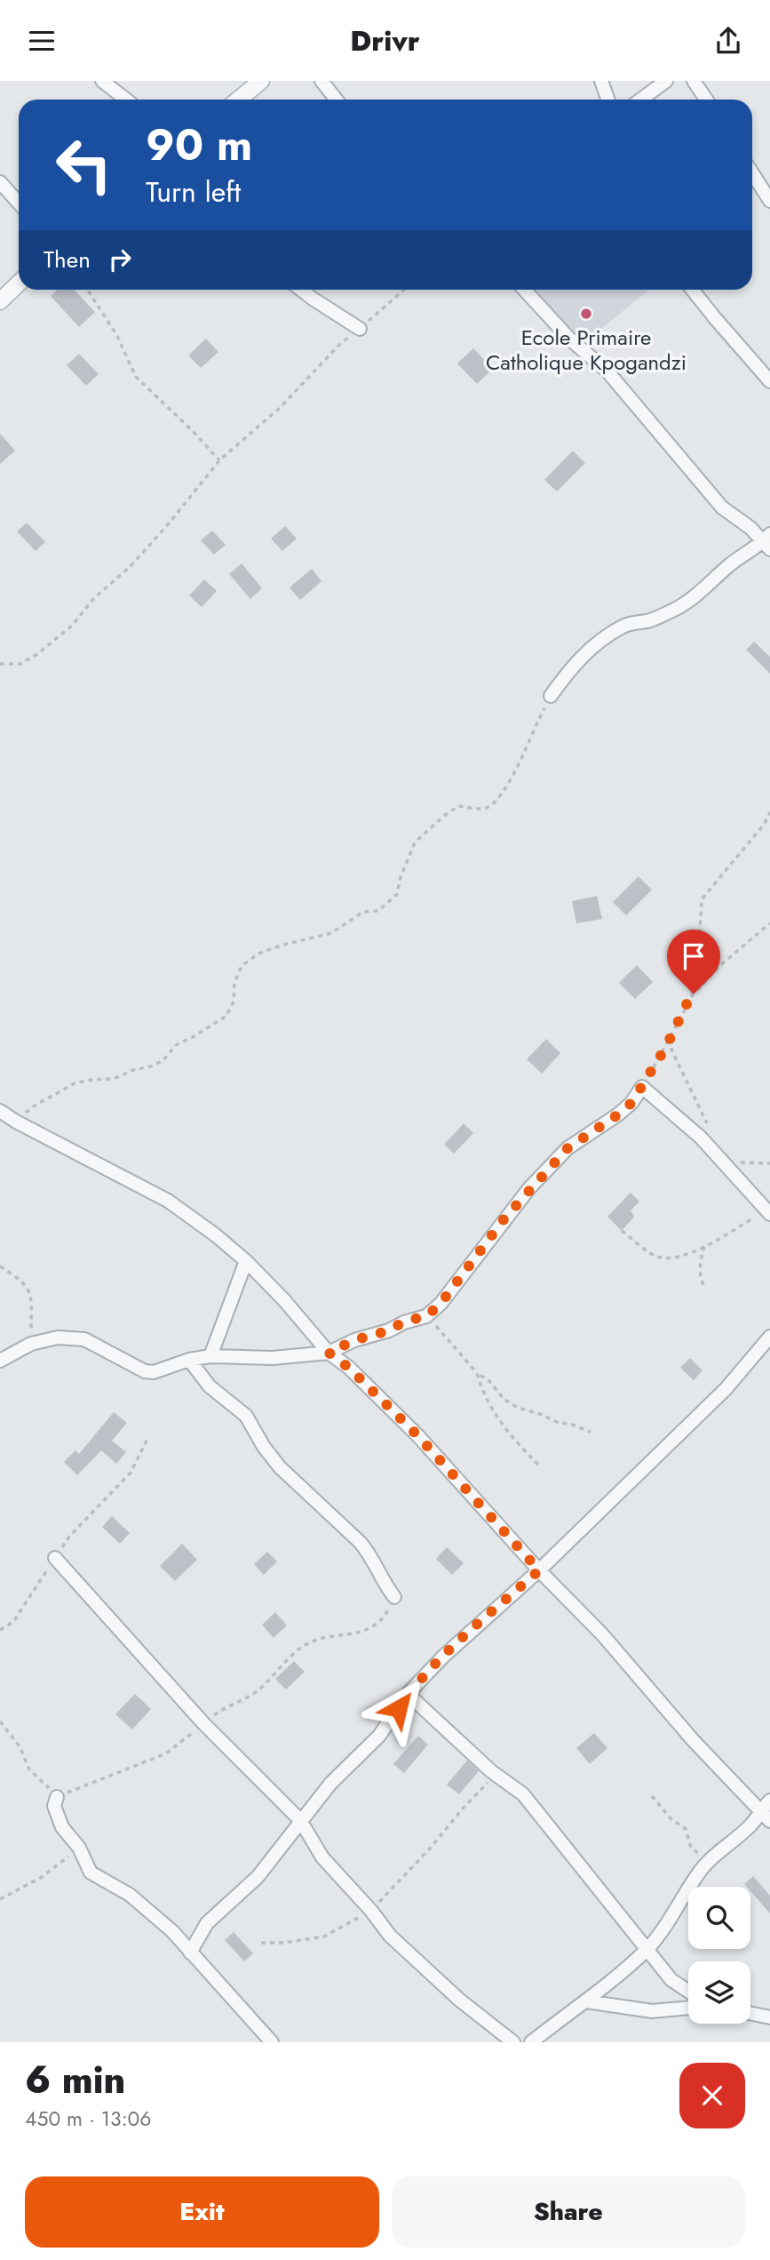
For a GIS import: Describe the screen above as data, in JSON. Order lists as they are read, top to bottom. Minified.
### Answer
{"places":["Ecole Primaire Catholique Kpogandzi"],"page":{"header":"Drivr","turn":["90 m","Turn left"],"then":"Then","heading":["6 min","450 m · 13:06"],"buttons":["Exit","Share"]}}
